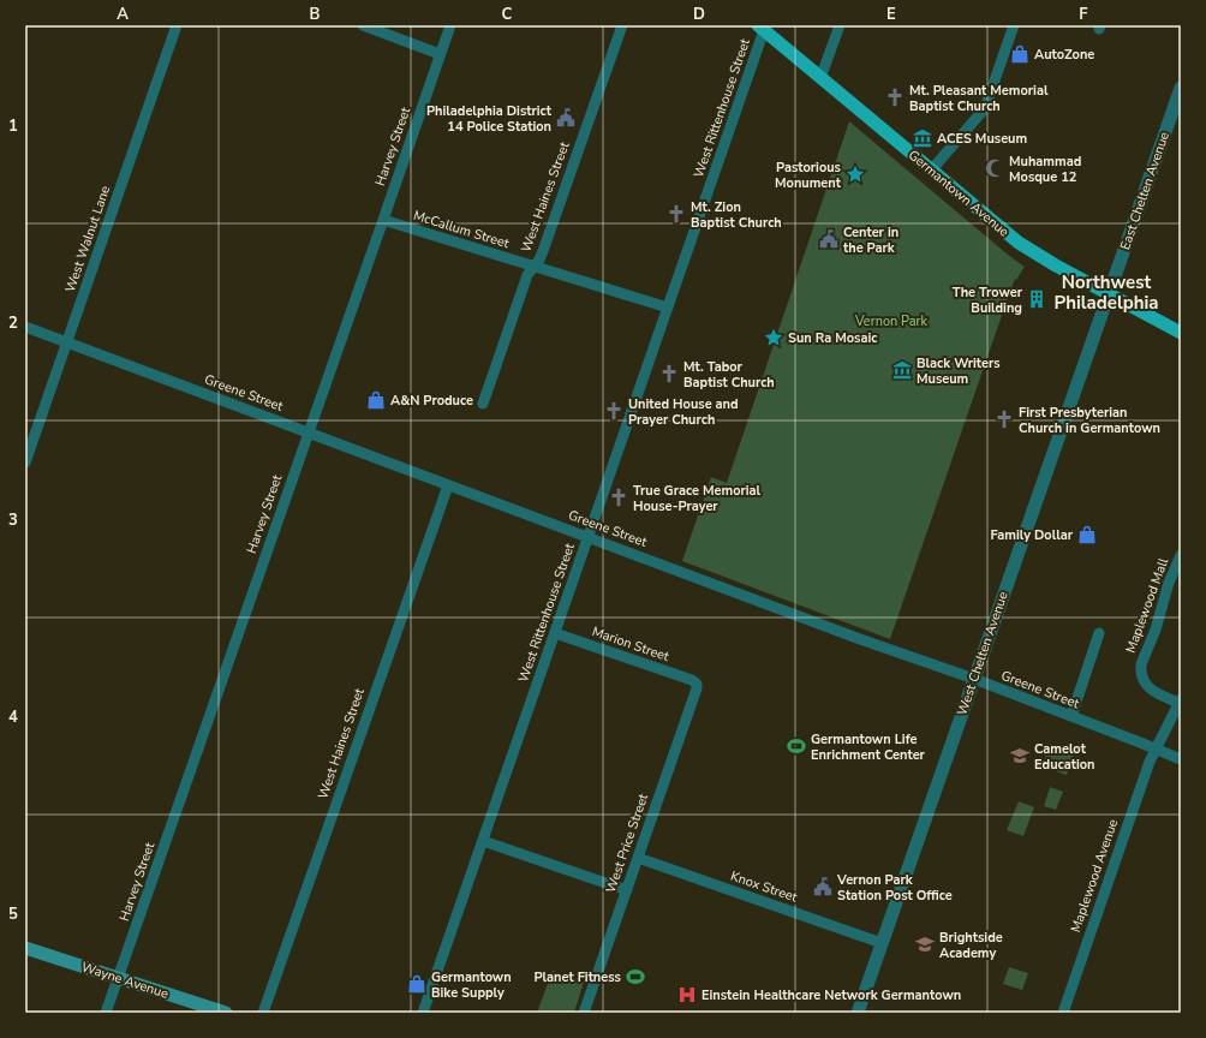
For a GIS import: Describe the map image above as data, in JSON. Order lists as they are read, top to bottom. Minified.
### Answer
{"streets":{"main road":["Germantown Avenue","Wayne Avenue"],"street":["West Rittenhouse Street","Harvey Street","East Chelten Avenue","West Haines Street","McCallum Street","West Walnut Lane","Greene Street","Maplewood Mall","Marion Street","West Chelten Avenue","West Price Street","Maplewood Avenue","Knox Street"]},"crossings":[["West Rittenhouse Street","Germantown Avenue"],["West Rittenhouse Street","McCallum Street"],["West Rittenhouse Street","Greene Street"],["West Rittenhouse Street","Marion Street"],["Harvey Street","McCallum Street"],["Harvey Street","Greene Street"],["Harvey Street","Wayne Avenue"],["East Chelten Avenue","Germantown Avenue"],["East Chelten Avenue","West Chelten Avenue"],["Germantown Avenue","West Chelten Avenue"],["West Haines Street","McCallum Street"],["West Haines Street","Greene Street"],["West Walnut Lane","Greene Street"],["Greene Street","West Chelten Avenue"],["Greene Street","Maplewood Avenue"],["Maplewood Mall","Maplewood Avenue"],["Marion Street","West Price Street"],["West Chelten Avenue","Knox Street"],["West Price Street","Knox Street"]],"districts":["Northwest Philadelphia"],"parks":["Vernon Park"],"places":{"shop":["AutoZone","A&N Produce","Family Dollar","Germantown Bike Supply"],"church":["Mt. Pleasant Memorial Baptist Church","Mt. Zion Baptist Church","Mt. Tabor Baptist Church","United House and Prayer Church","First Presbyterian Church in Germantown","True Grace Memorial House-Prayer"],"public building":["Philadelphia District 14 Police Station","Center in the Park","Vernon Park Station Post Office"],"museum":["ACES Museum","Black Writers Museum"],"mosque":["Muhammad Mosque 12"],"place":["Pastorious Monument","Sun Ra Mosaic"],"building":["The Trower Building"],"sports":["Germantown Life Enrichment Center","Planet Fitness"],"school or university":["Camelot Education","Brightside Academy"],"hospital":["Einstein Healthcare Network Germantown"]},"grid":{"columns":["A","B","C","D","E","F"],"rows":["1","2","3","4","5"]}}
